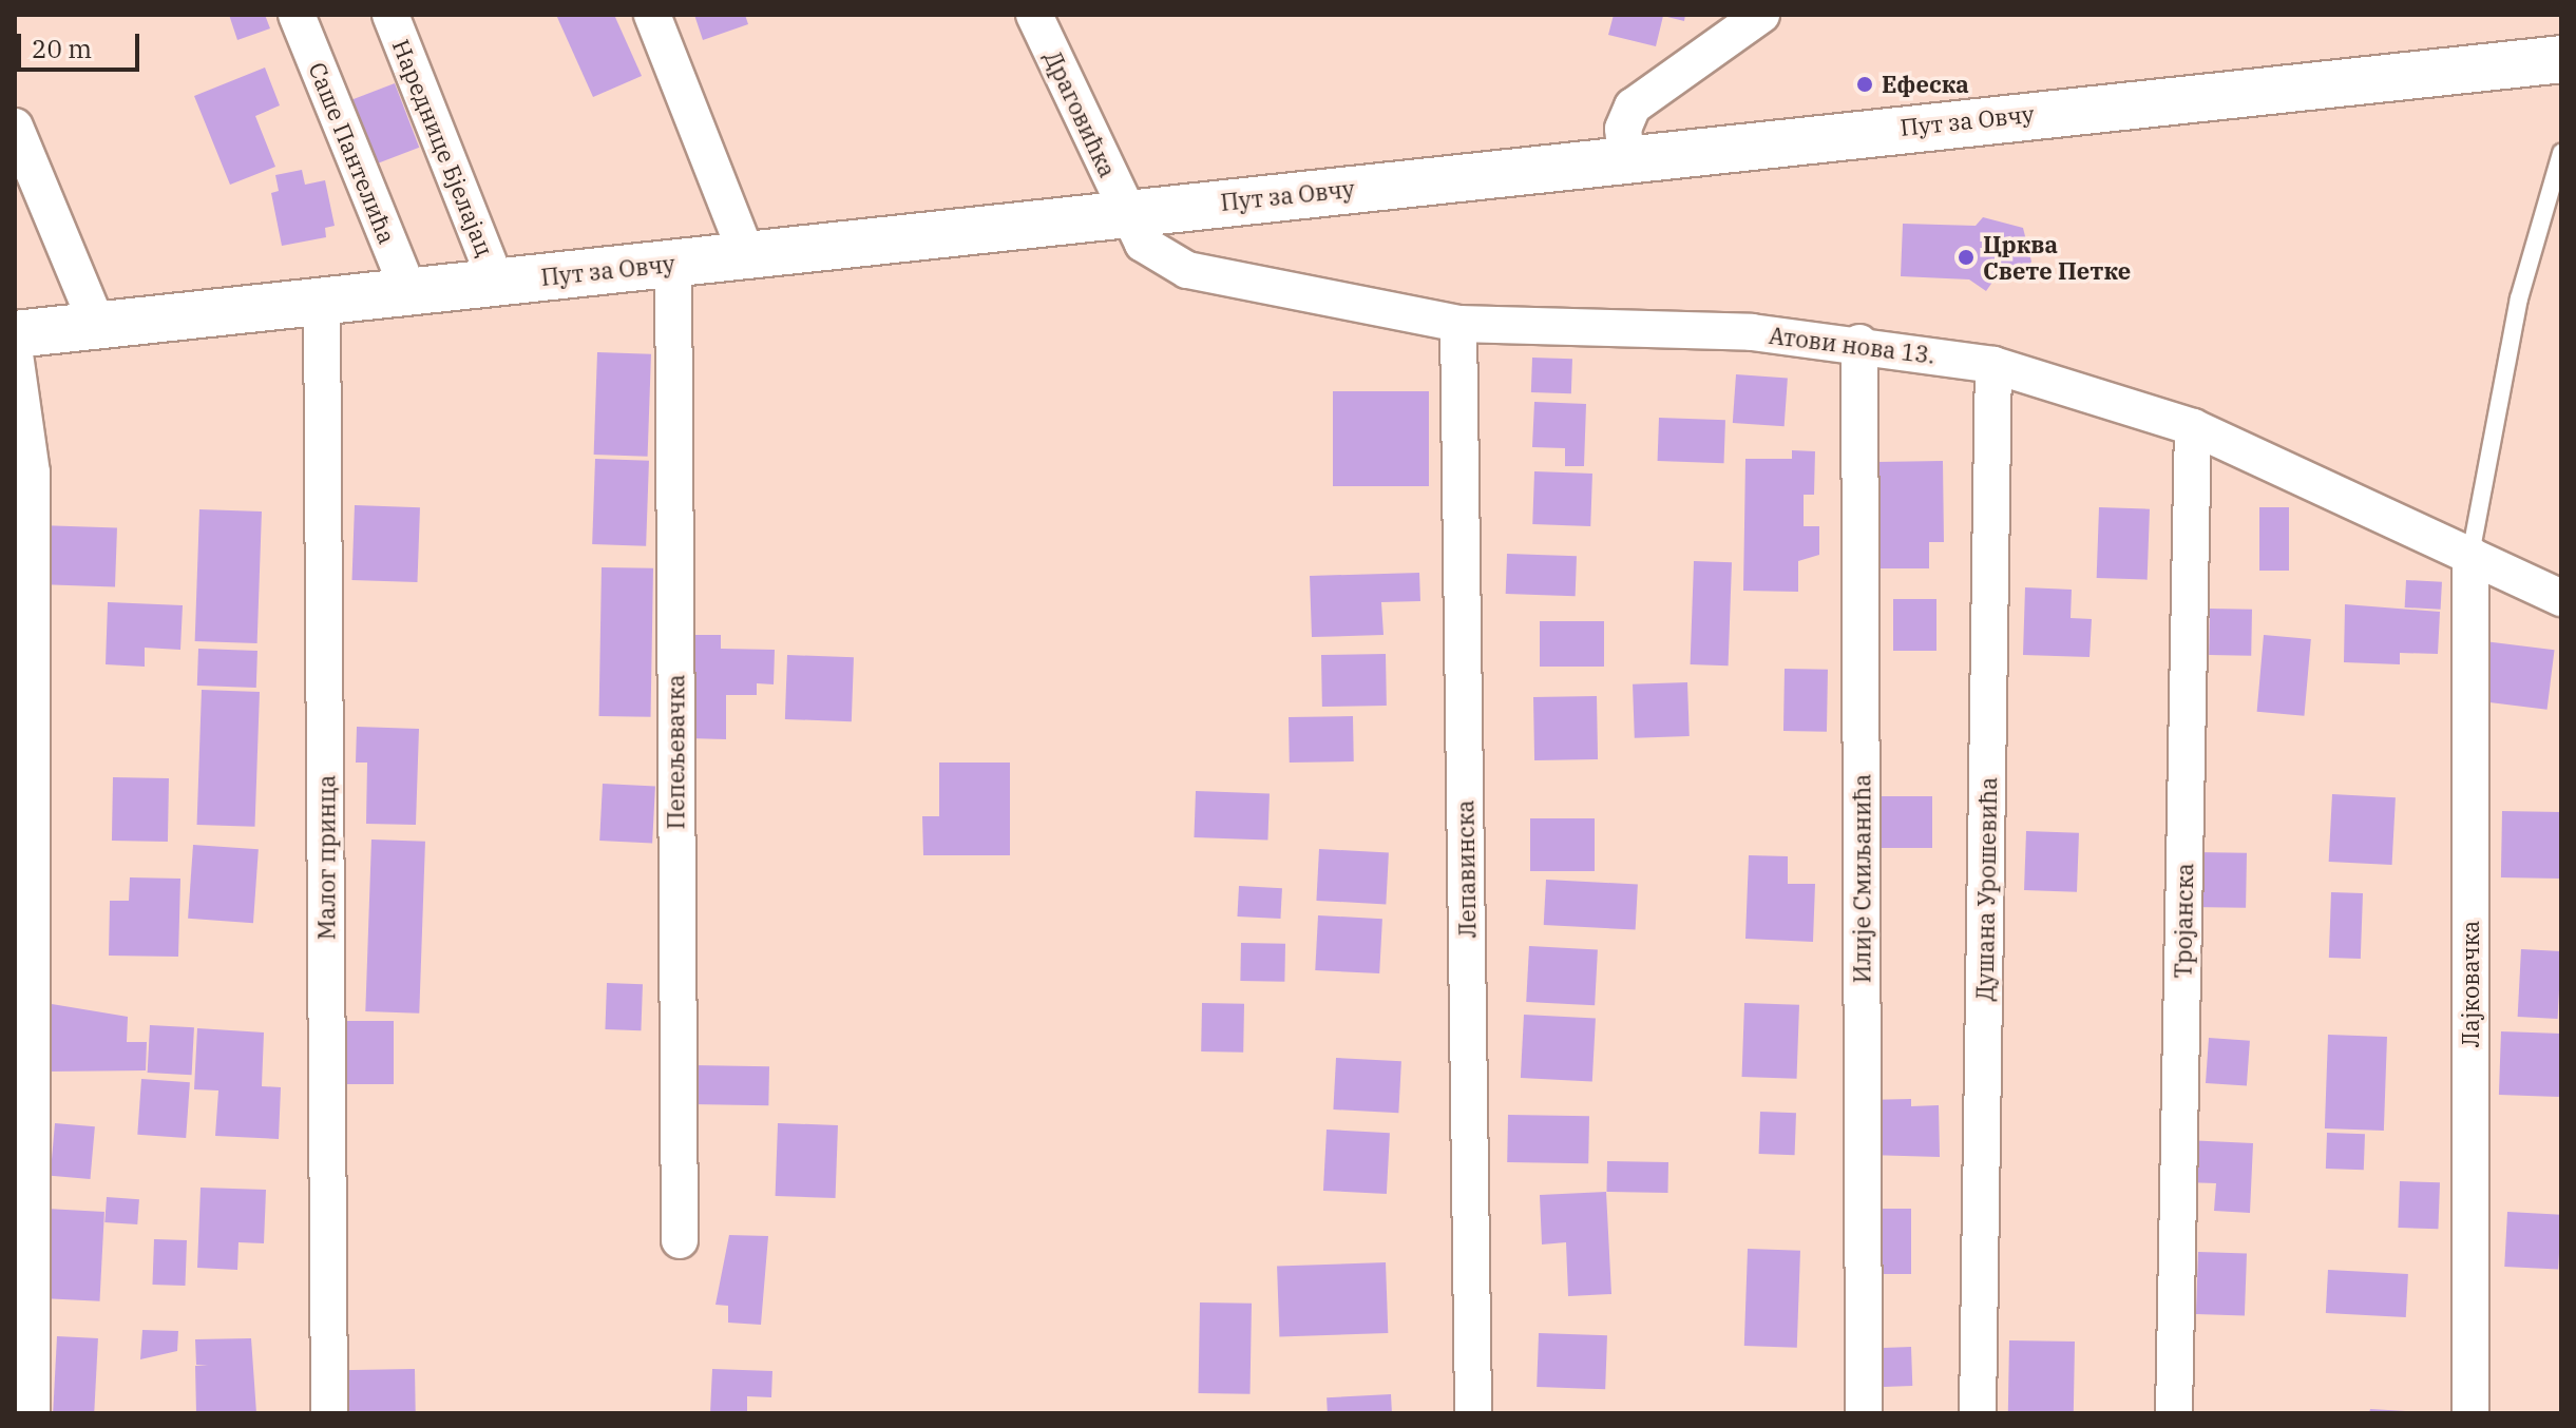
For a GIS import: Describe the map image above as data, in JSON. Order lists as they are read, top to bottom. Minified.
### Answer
{"streets":{"street":["Драговићка","Пут за Овчу","Нареднице Бјелајац","Саше Пантелића","Атови нова 13.","Пепељевачка","Малог принца","Лепавинска","Илије Смиљанића","Душана Урошевића","Тројанска","Лајковачка"]},"crossings":[["Драговићка","Пут за Овчу"],["Драговићка","Атови нова 13."],["Пут за Овчу","Нареднице Бјелајац"],["Пут за Овчу","Саше Пантелића"],["Пут за Овчу","Атови нова 13."],["Пут за Овчу","Пепељевачка"],["Пут за Овчу","Малог принца"],["Атови нова 13.","Лепавинска"],["Атови нова 13.","Илије Смиљанића"],["Атови нова 13.","Душана Урошевића"],["Атови нова 13.","Тројанска"],["Атови нова 13.","Лајковачка"]],"places":["Ефеска","Црква Свете Петке"],"scale_bar":"20 m"}
